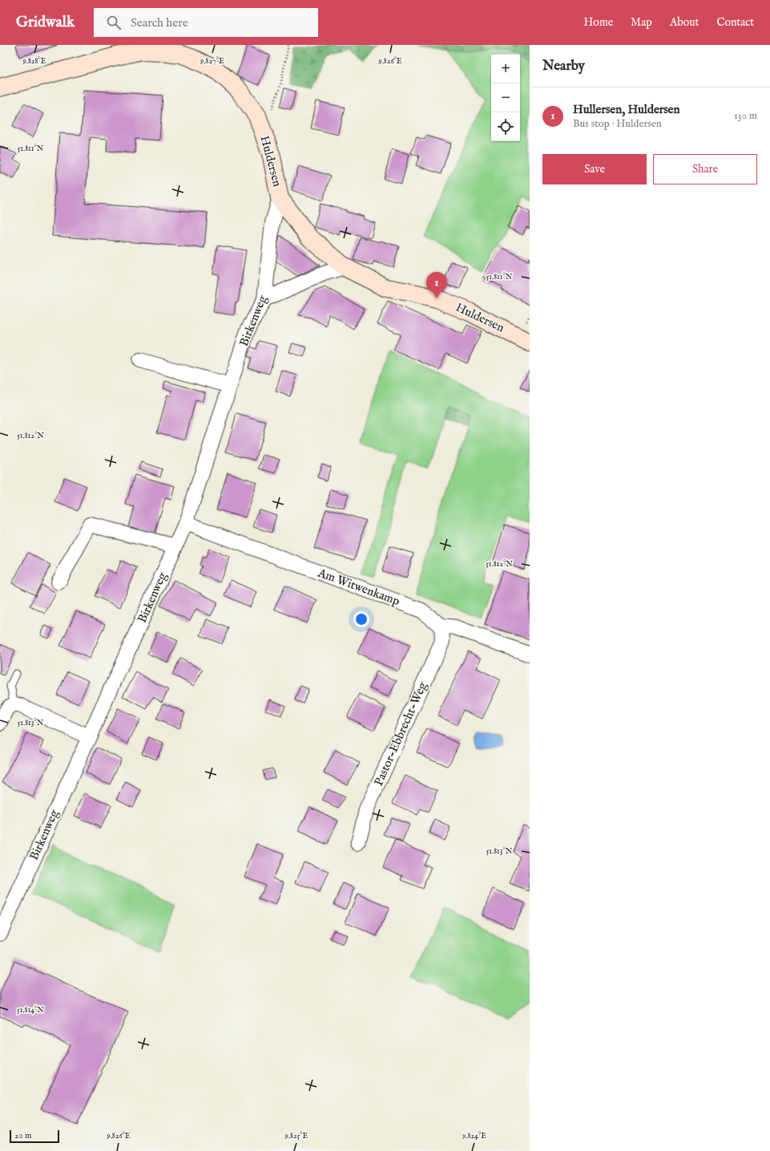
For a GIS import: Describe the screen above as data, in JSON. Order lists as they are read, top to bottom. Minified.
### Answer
{"streets":{"street":["Huldersen","Birkenweg","Am Witwenkamp","Pastor-Ebbrecht-Weg"]},"crossings":[["Huldersen","Birkenweg"],["Birkenweg","Am Witwenkamp"],["Am Witwenkamp","Pastor-Ebbrecht-Weg"]],"scale_bar":"20 m","page":{"header":"Gridwalk","search":"Search here","nav":["Home","Map","About","Contact"],"heading":"Nearby","map_buttons":["+","−"],"list":[{"mark":"1","name":"Hullersen, Huldersen","note":"Bus stop · Huldersen","value":"130 m"}],"buttons":["Save","Share"],"pins":"1","scale":"20 m"},"coordinates":["9.828°E","9.827°E","9.826°E","51.811°N","51.812°N","51.813°N","51.814°N","9.825°E","9.824°E"]}
